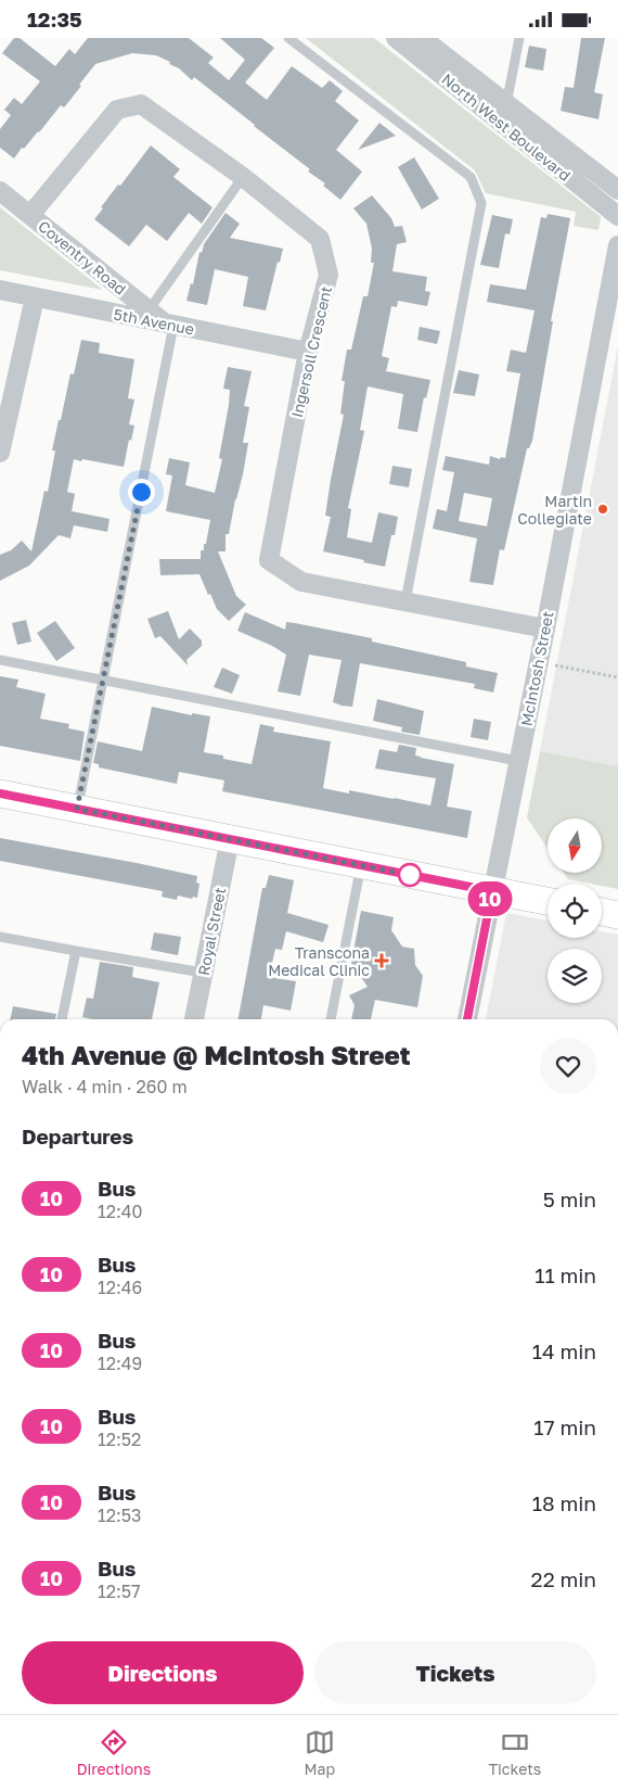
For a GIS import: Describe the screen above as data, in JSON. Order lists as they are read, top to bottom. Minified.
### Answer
{"streets":{"street":["North West Boulevard","Coventry Road","5th Avenue","Ingersoll Crescent","McIntosh Street","Royal Street"]},"crossings":[["Coventry Road","5th Avenue"],["Coventry Road","Ingersoll Crescent"],["5th Avenue","Ingersoll Crescent"],["Ingersoll Crescent","McIntosh Street"]],"places":{"other":["Martin Collegiate"],"health":["Transcona Medical Clinic"]},"lines":["bus line 10"],"north":"bottom","page":{"status":"12:35","on_map":"10","heading":[["4th Avenue @ McIntosh Street","Walk · 4 min · 260 m"],"Departures"],"list":[{"mark":"10","name":"Bus","note":"12:40","value":"5 min"},{"mark":"10","name":"Bus","note":"12:46","value":"11 min"},{"mark":"10","name":"Bus","note":"12:49","value":"14 min"},{"mark":"10","name":"Bus","note":"12:52","value":"17 min"},{"mark":"10","name":"Bus","note":"12:53","value":"18 min"},{"mark":"10","name":"Bus","note":"12:57","value":"22 min"}],"buttons":["Directions","Tickets"],"tabs":["Directions","Map","Tickets"]}}
